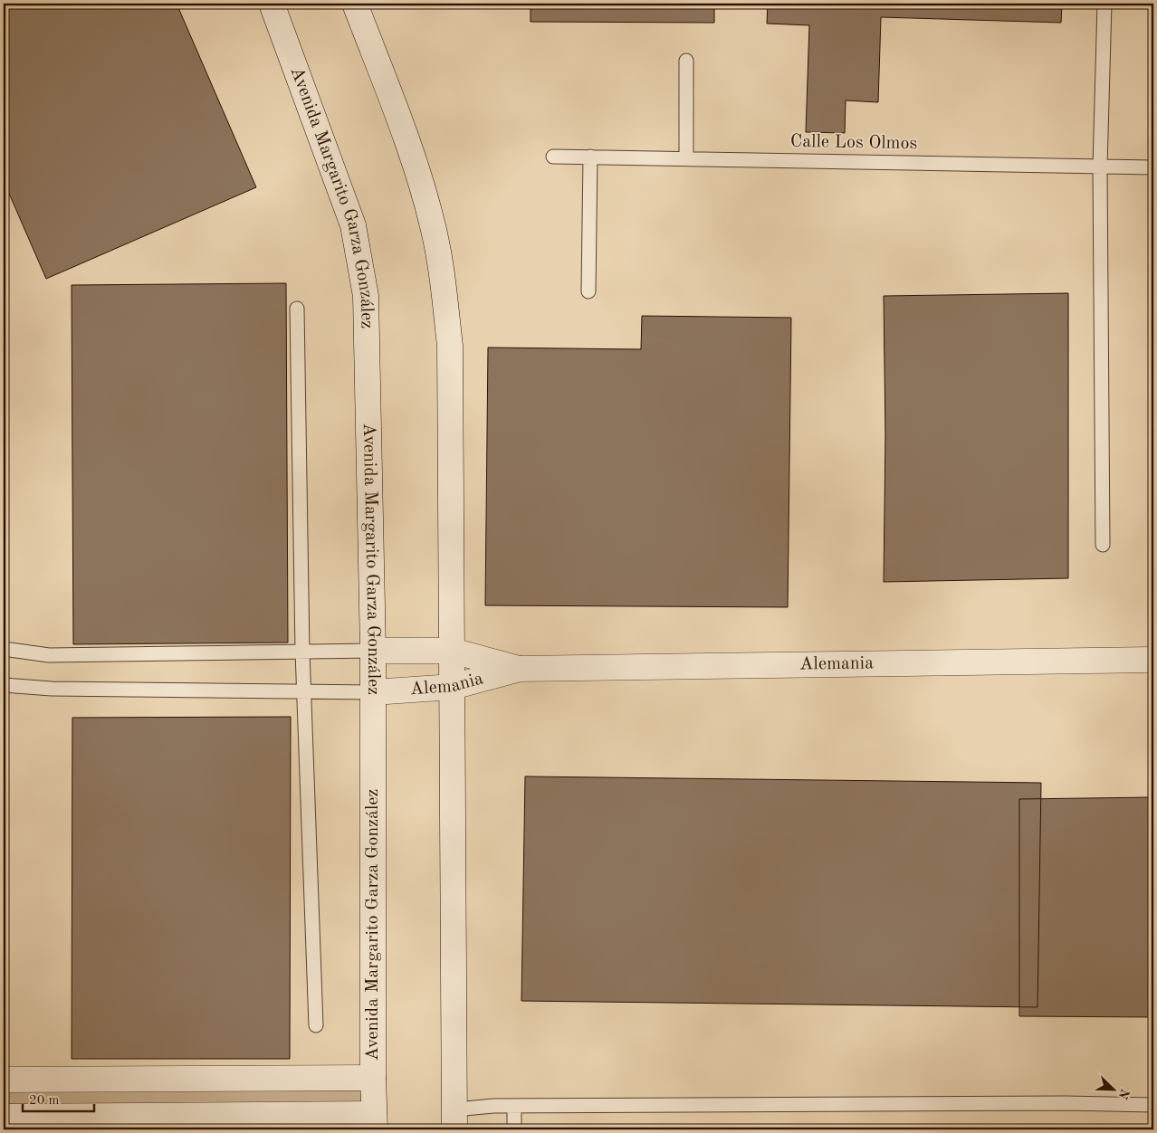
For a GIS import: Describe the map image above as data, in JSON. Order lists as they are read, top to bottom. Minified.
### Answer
{"streets":{"main road":["Avenida Margarito Garza González","Alemania"],"lane":["Calle Los Olmos"]},"crossings":[["Avenida Margarito Garza González","Alemania"]],"scale_bar":"20 m","north":"bottom right"}
